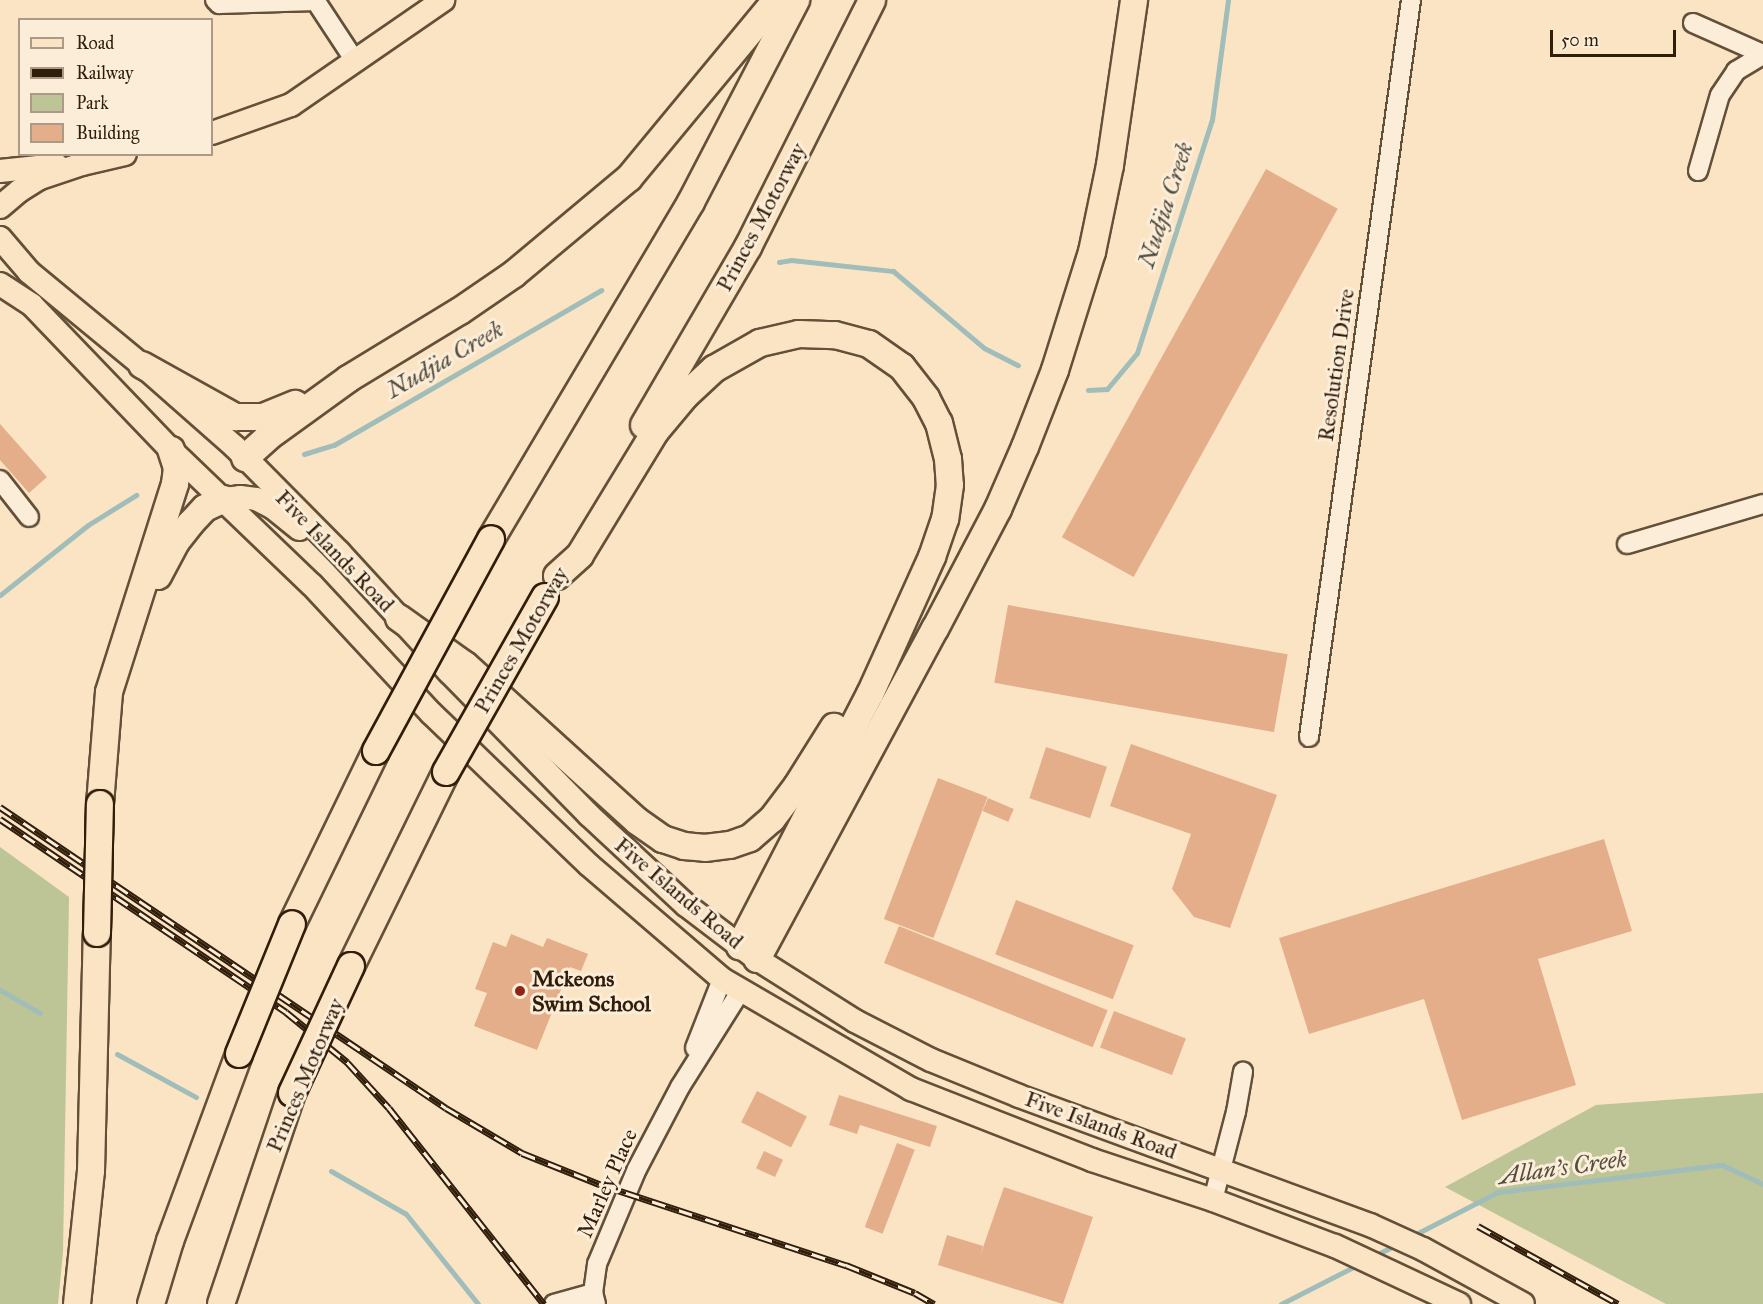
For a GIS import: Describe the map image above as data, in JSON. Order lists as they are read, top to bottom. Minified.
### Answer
{"streets":{"highway":["Princes Motorway"],"main road":["Five Islands Road"],"street":["Resolution Drive","Marley Place"]},"crossings":[["Five Islands Road","Marley Place"]],"water":["Nudjia Creek","Allan's Creek"],"places":["Mckeons Swim School"],"legend":["Road","Railway","Park","Building"],"scale_bar":"50 m"}
